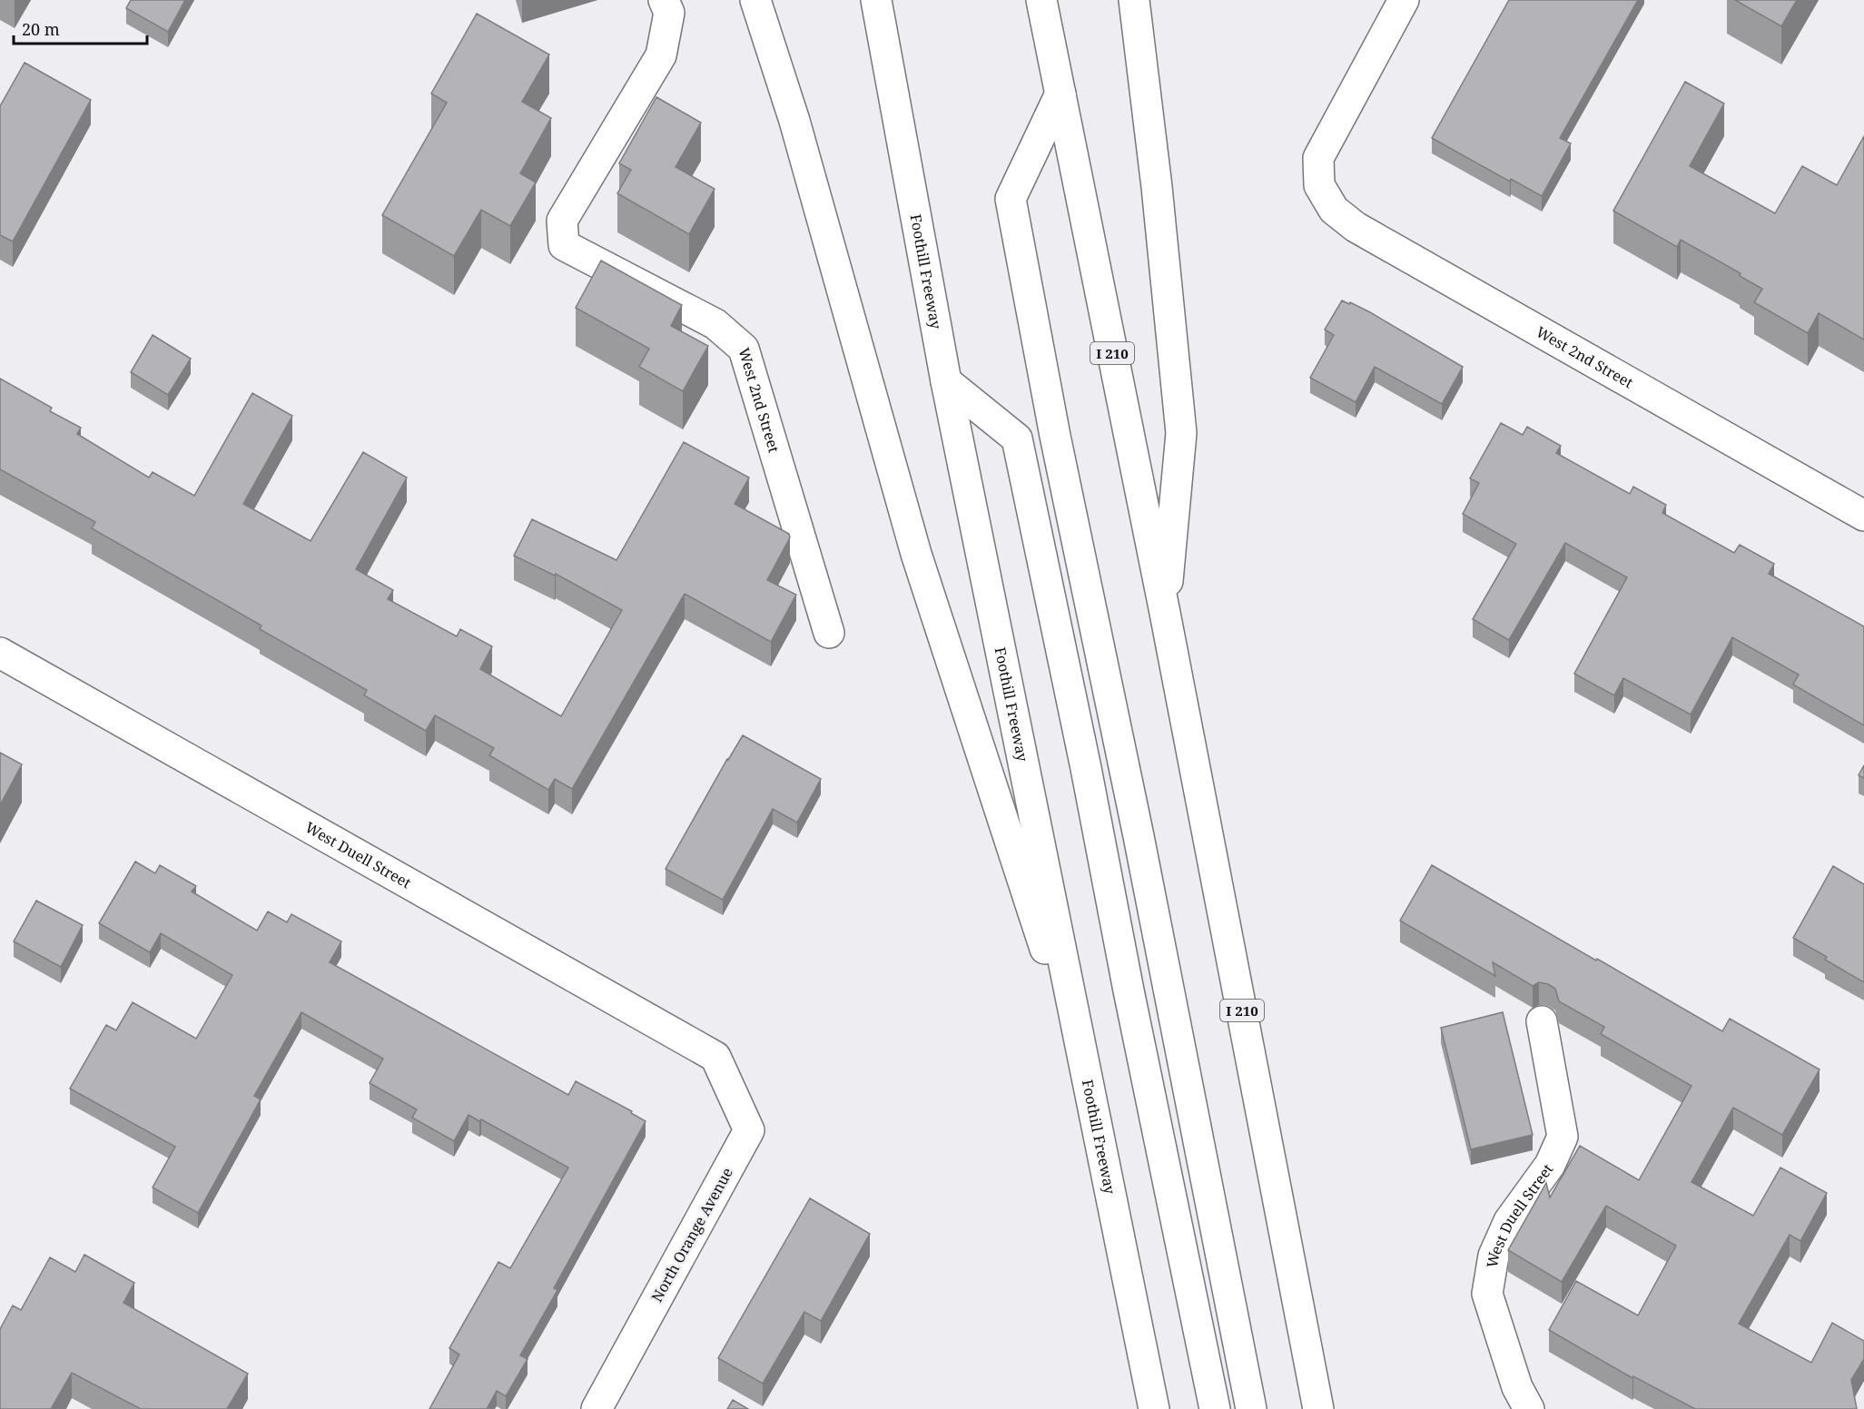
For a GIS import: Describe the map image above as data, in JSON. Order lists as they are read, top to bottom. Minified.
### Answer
{"streets":{"main road":["Foothill Freeway","I 210","West 2nd Street","West Duell Street","North Orange Avenue"]},"crossings":[["West Duell Street","North Orange Avenue"]],"scale_bar":"20 m"}
